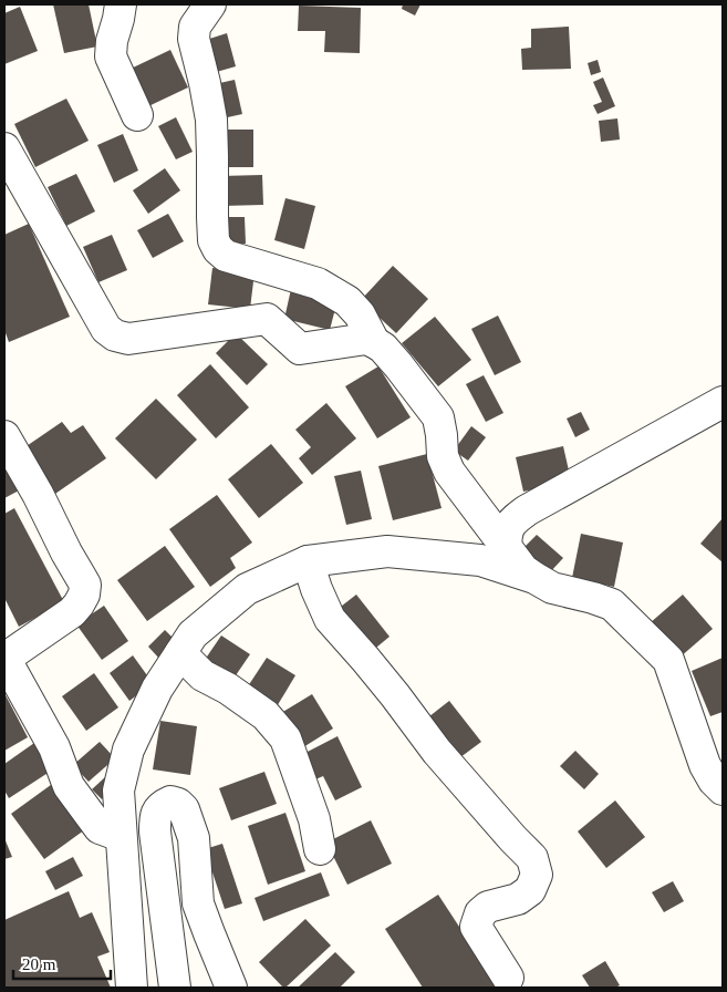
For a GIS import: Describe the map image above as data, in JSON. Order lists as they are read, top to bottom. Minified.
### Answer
{"scale_bar":"20 m"}
